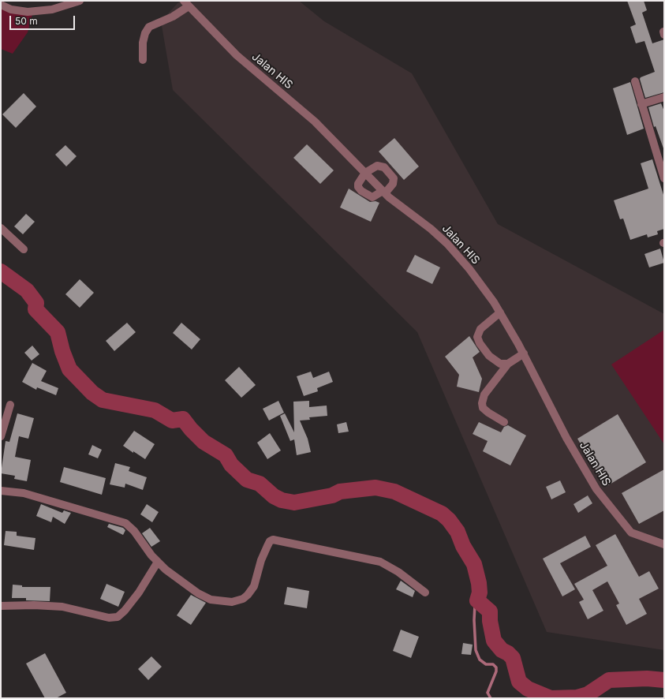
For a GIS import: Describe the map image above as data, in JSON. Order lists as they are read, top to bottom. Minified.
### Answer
{"streets":{"street":["Jalan HIS"]},"scale_bar":"50 m"}
